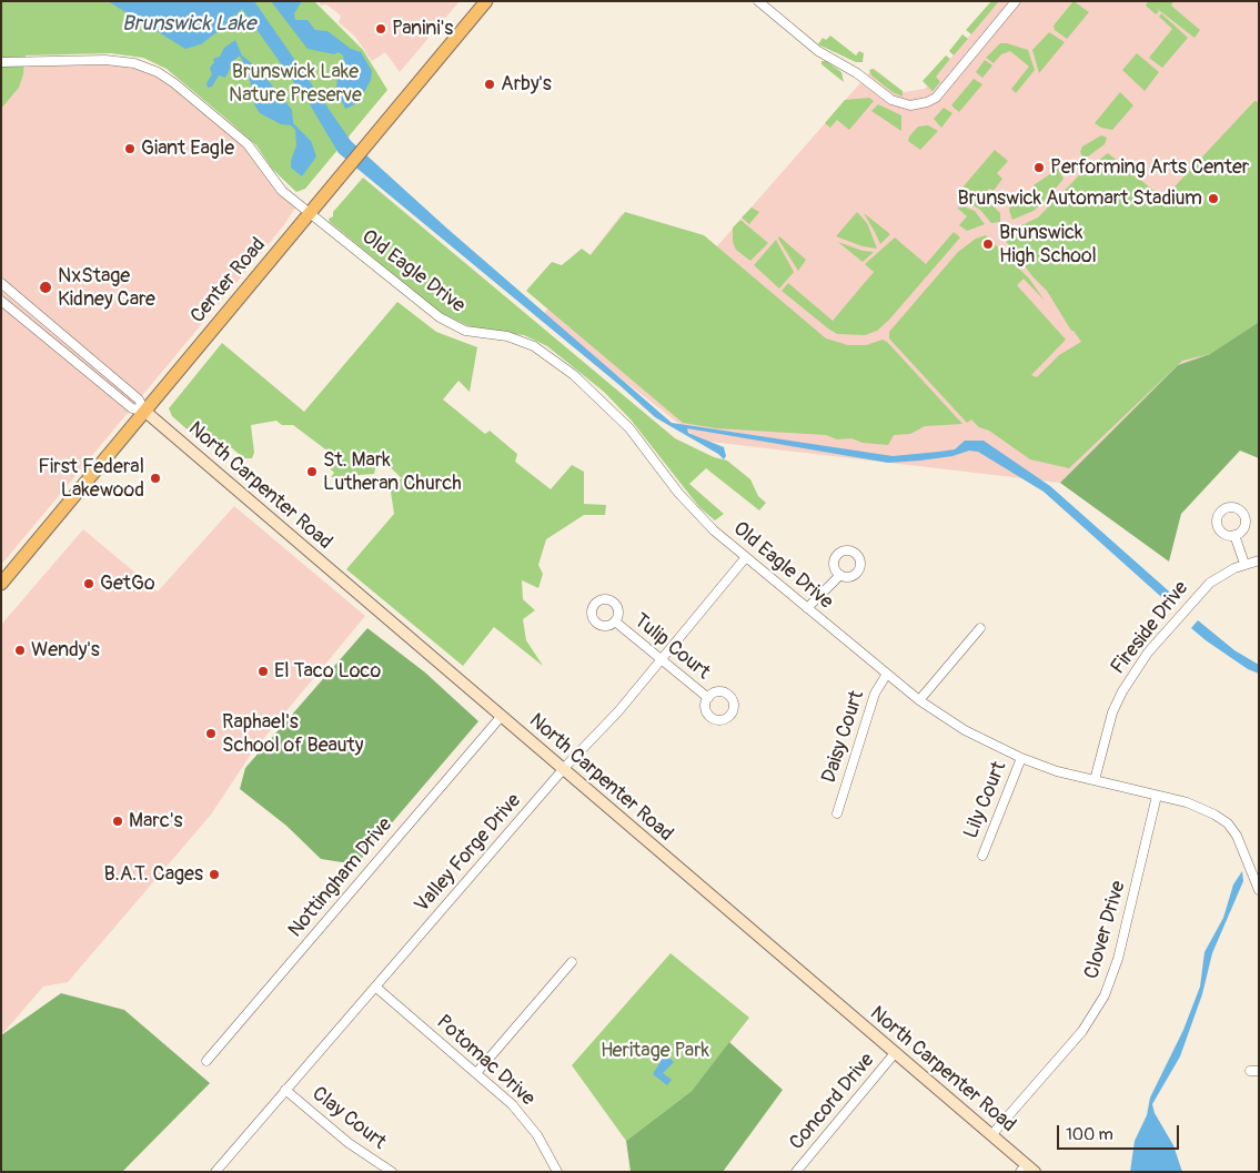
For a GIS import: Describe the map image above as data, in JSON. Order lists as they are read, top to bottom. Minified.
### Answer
{"streets":{"main road":["Center Road"],"street":["Old Eagle Drive","North Carpenter Road","Fireside Drive","Tulip Court","Daisy Court","Lily Court","Valley Forge Drive","Nottingham Drive","Clover Drive","Potomac Drive","Concord Drive","Clay Court"]},"crossings":[["Old Eagle Drive","Center Road"],["Old Eagle Drive","Fireside Drive"],["Old Eagle Drive","Daisy Court"],["Old Eagle Drive","Lily Court"],["Old Eagle Drive","Valley Forge Drive"],["Old Eagle Drive","Clover Drive"],["Center Road","North Carpenter Road"],["North Carpenter Road","Valley Forge Drive"],["North Carpenter Road","Nottingham Drive"],["North Carpenter Road","Clover Drive"],["North Carpenter Road","Concord Drive"],["Tulip Court","Valley Forge Drive"],["Valley Forge Drive","Potomac Drive"],["Valley Forge Drive","Clay Court"]],"water":["Brunswick Lake"],"parks":["Brunswick Lake Nature Preserve","Heritage Park"],"places":["Panini's","Arby's","Giant Eagle","Performing Arts Center","Brunswick Automart Stadium","Brunswick High School","NxStage Kidney Care","St. Mark Lutheran Church","First Federal Lakewood","GetGo","Wendy's","El Taco Loco","Raphael's School of Beauty","Marc's","B.A.T. Cages"],"scale_bar":"100 m"}
